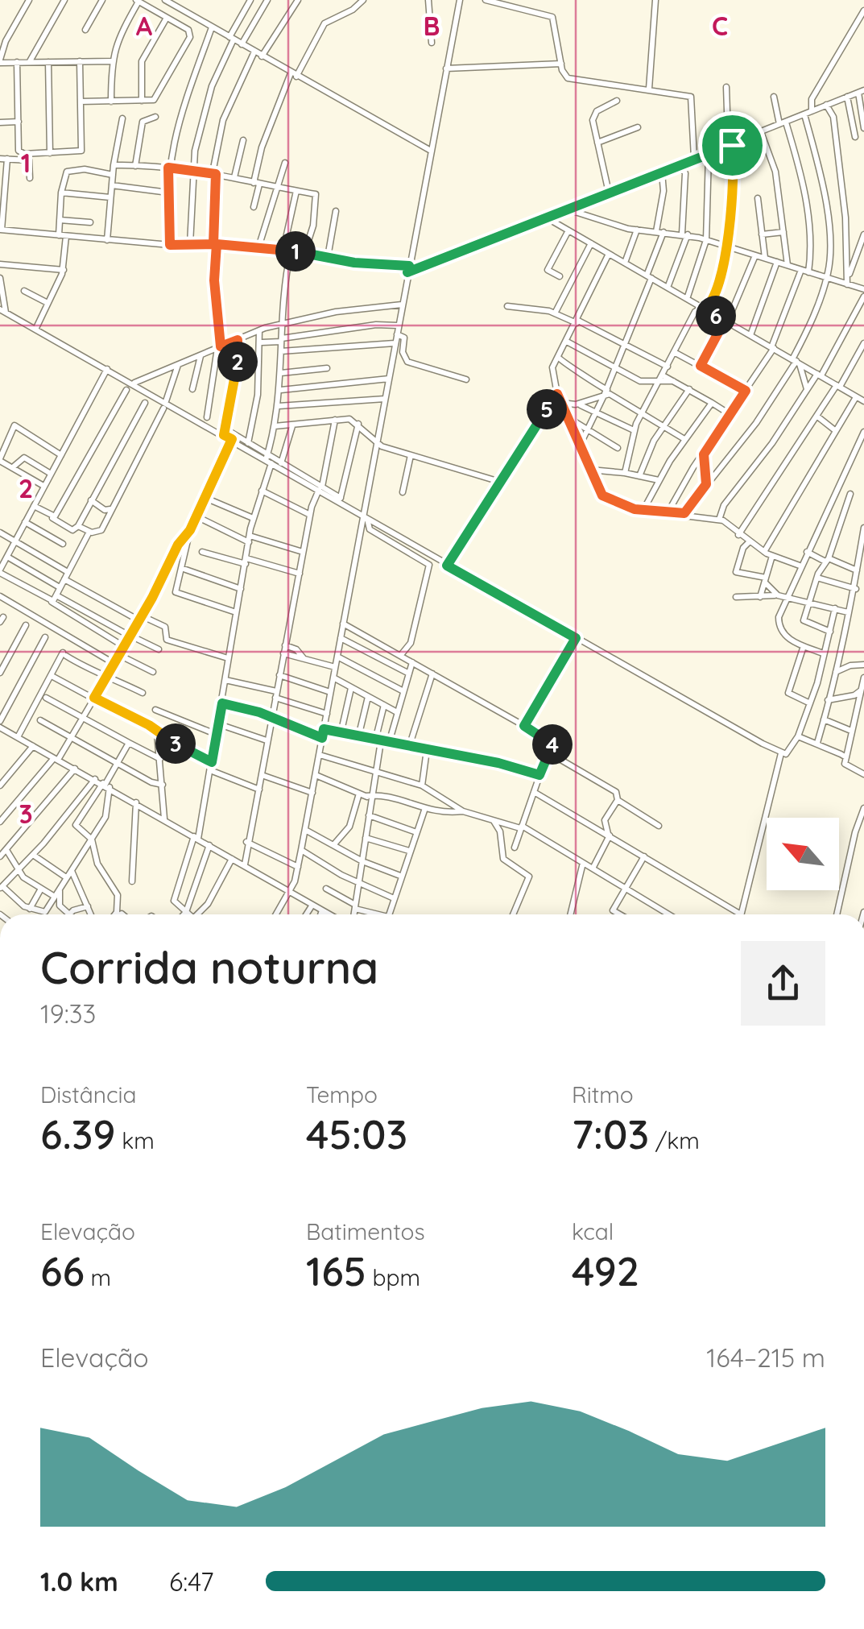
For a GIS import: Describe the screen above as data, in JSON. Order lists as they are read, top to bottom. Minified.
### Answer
{"north":"top left","page":{"pins":["1","6","2","5","3","4"],"heading":["Corrida noturna","19:33"],"stats":[["Distância","6.39 km"],["Tempo","45:03"],["Ritmo","7:03 /km"],["Elevação","66 m"],["Batimentos","165 bpm"],["kcal","492"]],"chart":["Elevação","164–215 m"],"list":[{"name":"1.0 km","note":"6:47"}]},"grid":{"columns":["A","B","C"],"rows":["1","2","3"]}}
